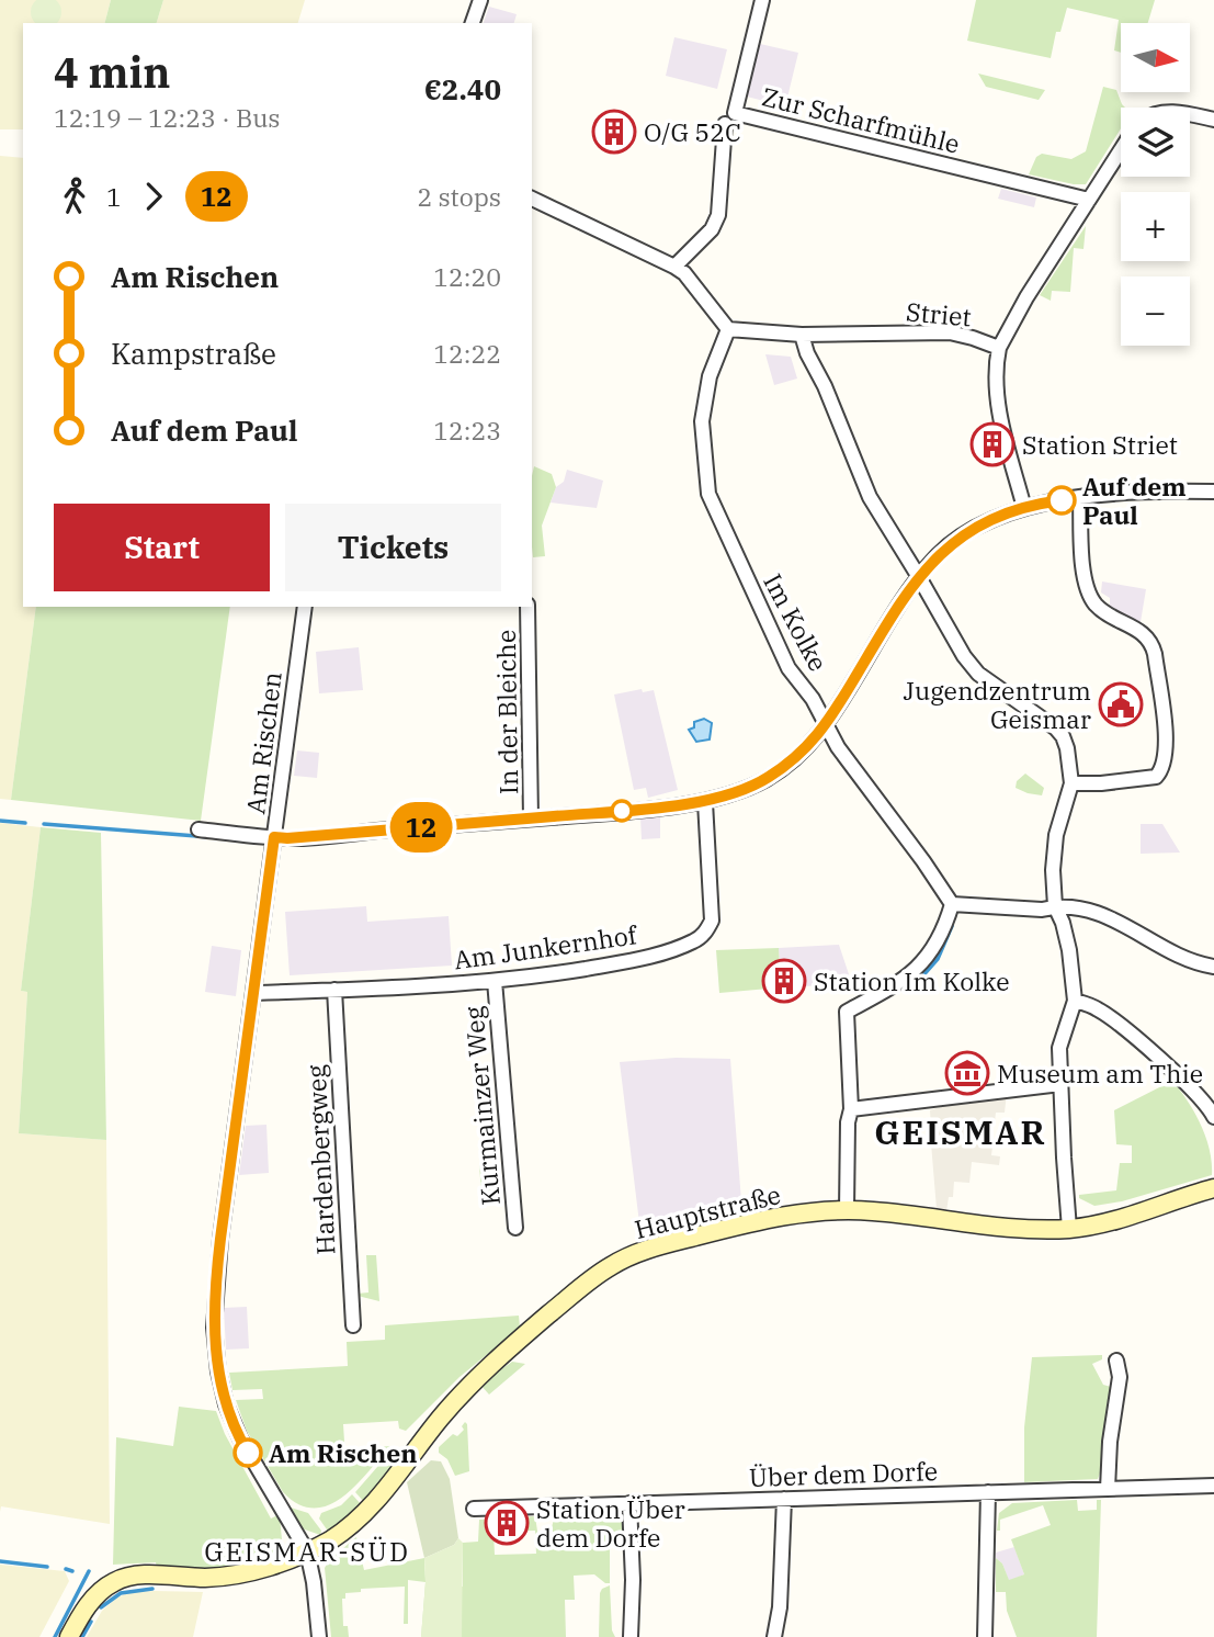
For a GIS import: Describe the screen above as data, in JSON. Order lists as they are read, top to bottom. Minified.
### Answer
{"streets":{"main road":["Hauptstraße"],"street":["Zur Scharfmühle","Striet","Im Kolke","In der Bleiche","Am Rischen","Am Junkernhof","Kurmainzer Weg","Hardenbergweg","Über dem Dorfe"]},"crossings":[["Striet","Im Kolke"],["Am Rischen","Am Junkernhof"],["Am Rischen","Hauptstraße"],["Am Junkernhof","Kurmainzer Weg"],["Am Junkernhof","Hardenbergweg"]],"districts":["GEISMAR","GEISMAR-SÜD"],"places":{"building":["O/G 52C","Station Striet","Station Im Kolke","Station Über dem Dorfe"],"other":["Auf dem Paul","Am Rischen"],"public building":["Jugendzentrum Geismar"],"museum":["Museum am Thie"]},"lines":["bus line 12"],"north":"right","page":{"on_map":"12","map_buttons":["+","−"],"heading":["4 min","12:19 – 12:23 · Bus","€2.40"],"legs":["1","12","2 stops"],"list":[{"name":"Am Rischen","value":"12:20"},{"name":"Kampstraße","value":"12:22"},{"name":"Auf dem Paul","value":"12:23"}],"buttons":["Start","Tickets"]}}
